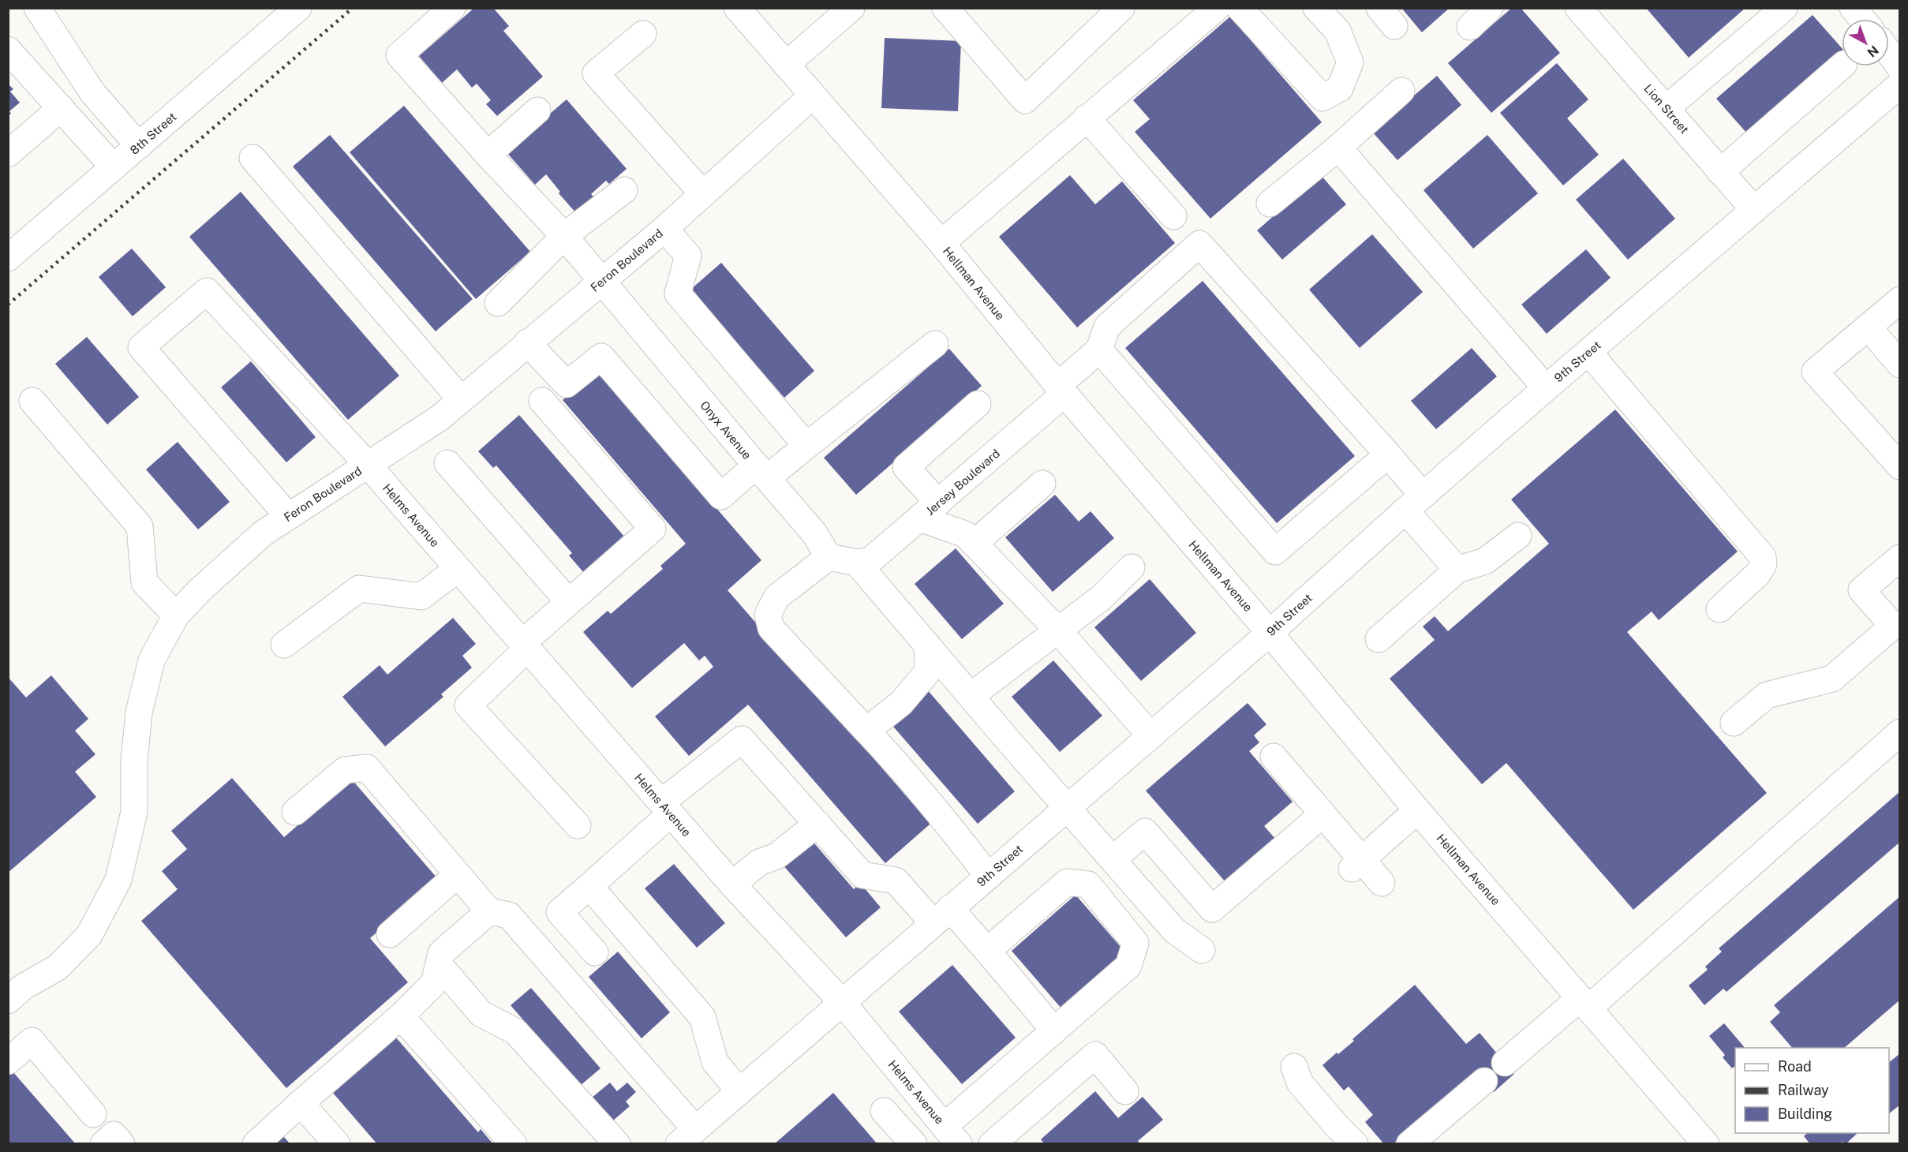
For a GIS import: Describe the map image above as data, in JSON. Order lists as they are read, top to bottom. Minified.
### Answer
{"streets":{"street":["Lion Street","8th Street","Feron Boulevard","Hellman Avenue","9th Street","Onyx Avenue","Jersey Boulevard","Helms Avenue"]},"crossings":[["Lion Street","9th Street"],["Feron Boulevard","Hellman Avenue"],["Feron Boulevard","Onyx Avenue"],["Feron Boulevard","Helms Avenue"],["Hellman Avenue","9th Street"],["Hellman Avenue","Jersey Boulevard"],["9th Street","Helms Avenue"]],"legend":["Road","Railway","Building"],"north":"bottom right"}
